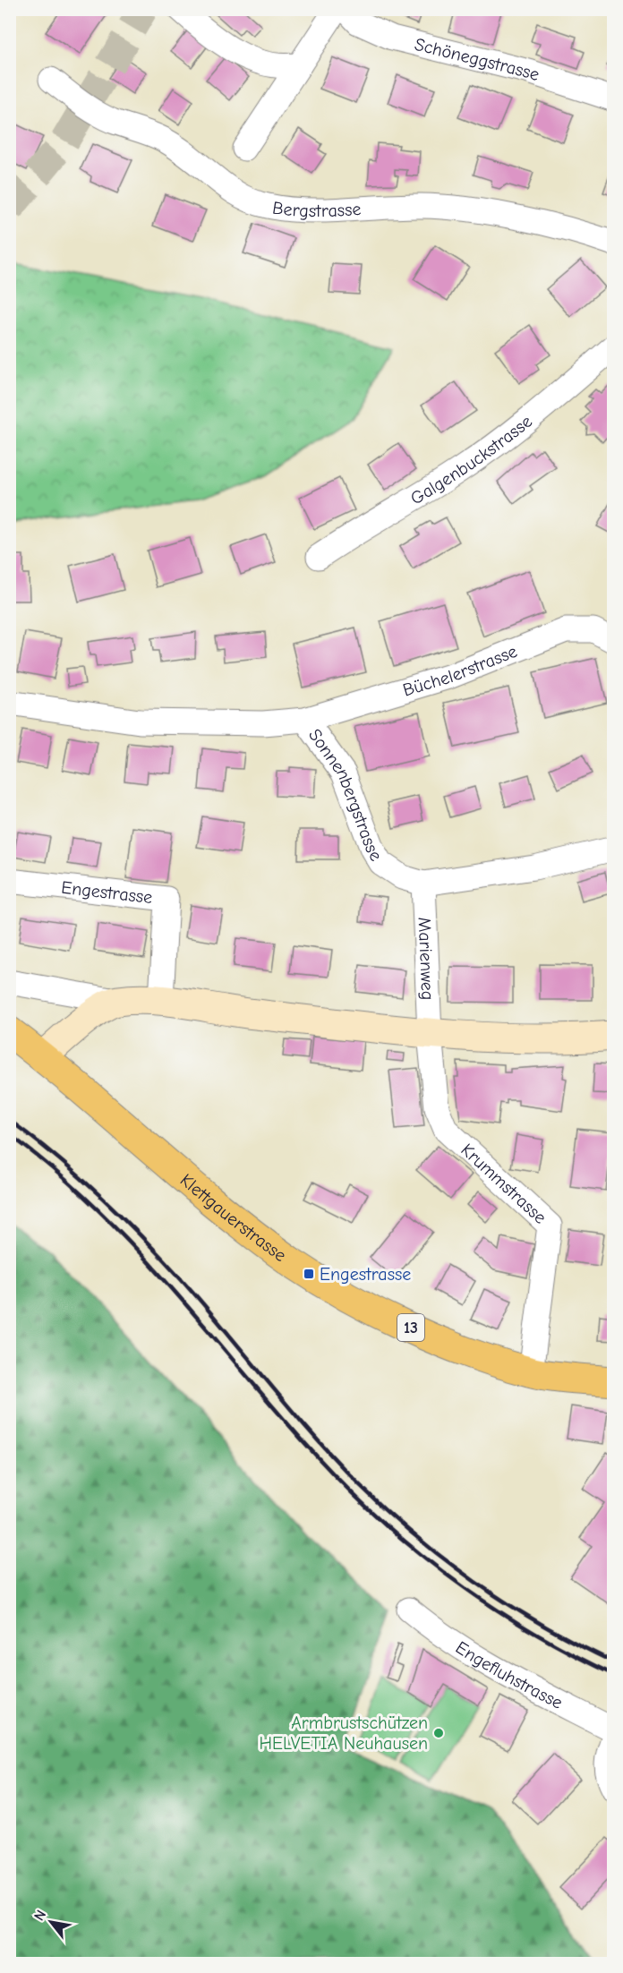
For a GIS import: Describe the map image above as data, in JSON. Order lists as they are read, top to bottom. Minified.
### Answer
{"streets":{"main road":["Klettgauerstrasse","13"],"street":["Schöneggstrasse","Bergstrasse","Galgenbuckstrasse","Büchelerstrasse","Sonnenbergstrasse","Engestrasse","Marienweg","Krummstrasse","Engefluhstrasse"]},"crossings":[["Büchelerstrasse","Sonnenbergstrasse"],["Sonnenbergstrasse","Marienweg"],["Marienweg","Krummstrasse"],["Krummstrasse","Klettgauerstrasse"]],"places":{"transit":["Engestrasse"],"other":["Armbrustschützen HELVETIA Neuhausen"]},"north":"top left"}
